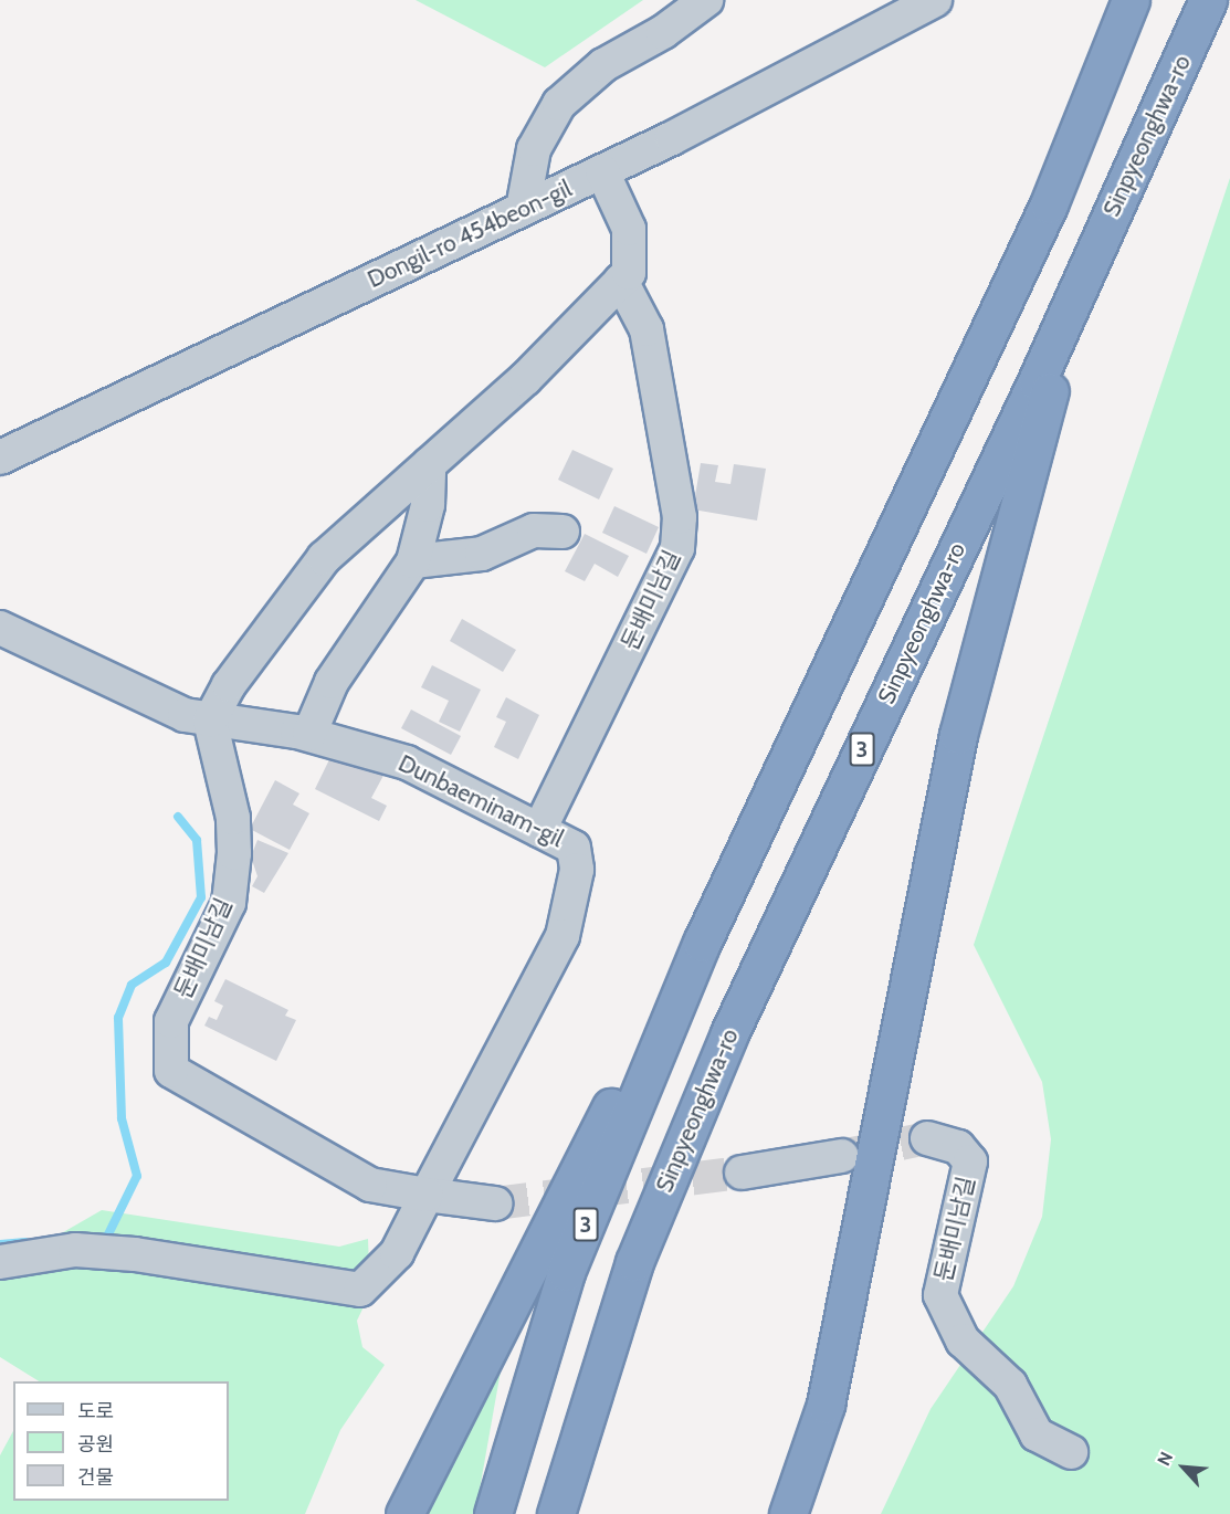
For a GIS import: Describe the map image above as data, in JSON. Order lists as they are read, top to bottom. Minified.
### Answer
{"streets":{"highway":["Sinpyeonghwa-ro","3"],"street":["Dongil-ro 454beon-gil","둔배미남길","Dunbaeminam-gil"]},"crossings":[["둔배미남길","Dunbaeminam-gil"]],"legend":["도로","공원","건물"],"north":"top left"}
